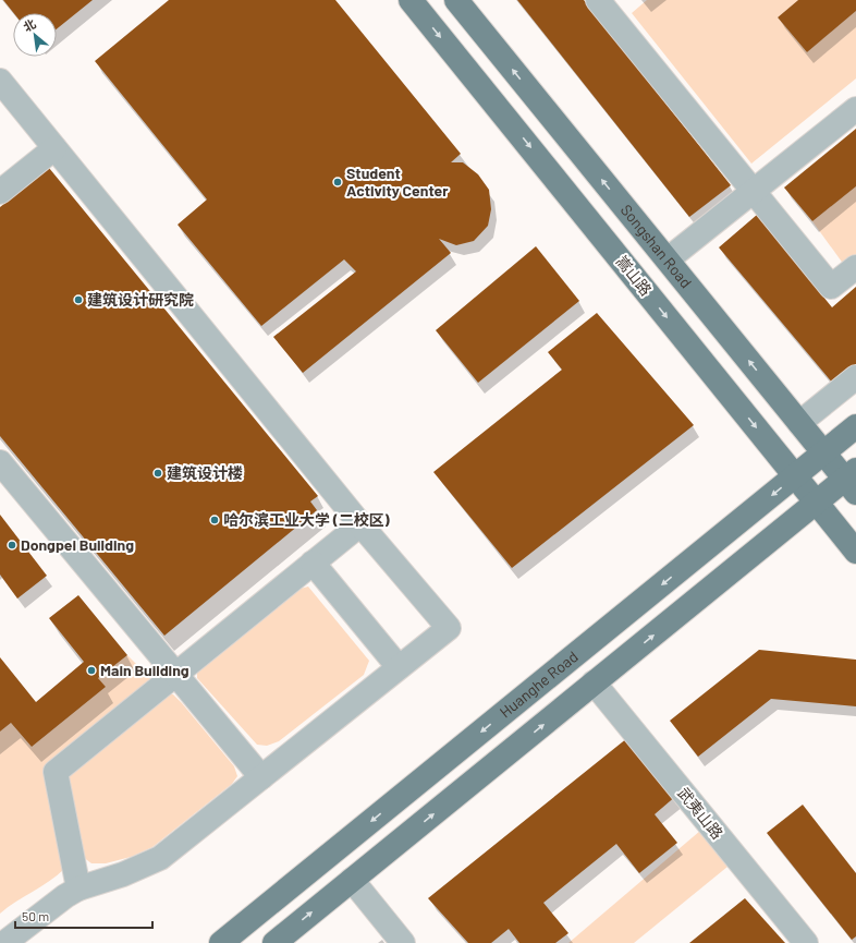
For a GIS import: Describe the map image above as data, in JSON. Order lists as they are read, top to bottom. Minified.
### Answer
{"streets":{"main road":["Songshan Road","嵩山路","Huanghe Road"],"street":["武夷山路"]},"crossings":[["Songshan Road","Huanghe Road"],["嵩山路","Huanghe Road"]],"one_way":["Songshan Road","嵩山路"],"places":["Student Activity Center","建筑设计研究院","建筑设计楼","哈尔滨工业大学 (二校区)","Dongpei Building","Main Building"],"scale_bar":"50 m","north":"top left"}
